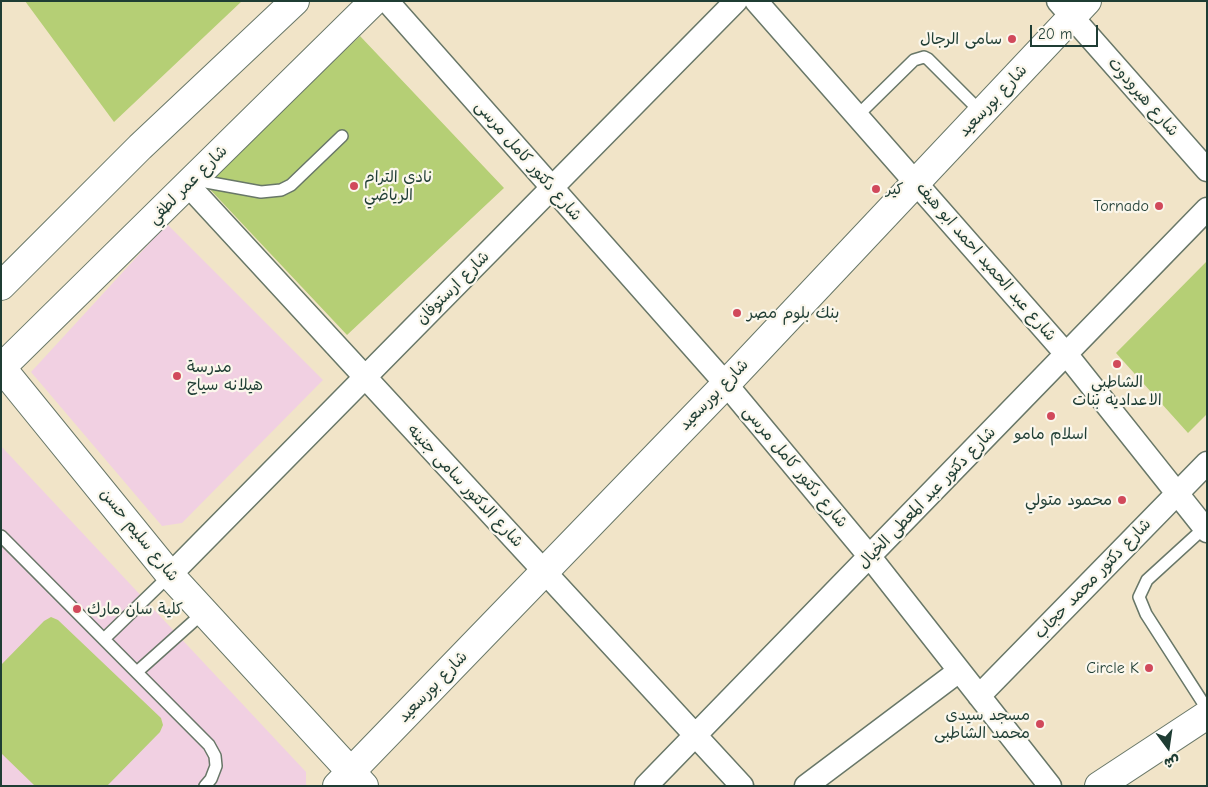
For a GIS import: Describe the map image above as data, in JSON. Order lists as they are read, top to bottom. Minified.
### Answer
{"streets":{"main road":["شارع بورسعيد","شارع عمر لطفي","شارع سليم حسن"],"street":["شارع هيرودوت","شارع دكتور كامل مرسى","شارع عبد الحميد احمد ابو هيف","شارع ارستوفان","شارع الدكتور سامى جنينه","شارع دكتور عبد المعطى الخيال","شارع دكتور محمد حجاب"]},"crossings":[["شارع هيرودوت","شارع بورسعيد"],["شارع بورسعيد","شارع دكتور كامل مرسى"],["شارع بورسعيد","شارع عبد الحميد احمد ابو هيف"],["شارع بورسعيد","شارع الدكتور سامى جنينه"],["شارع بورسعيد","شارع سليم حسن"],["شارع دكتور كامل مرسى","شارع ارستوفان"],["شارع دكتور كامل مرسى","شارع دكتور عبد المعطى الخيال"],["شارع دكتور كامل مرسى","شارع دكتور محمد حجاب"],["شارع عمر لطفي","شارع الدكتور سامى جنينه"],["شارع عمر لطفي","شارع سليم حسن"],["شارع عبد الحميد احمد ابو هيف","شارع دكتور عبد المعطى الخيال"],["شارع عبد الحميد احمد ابو هيف","شارع دكتور محمد حجاب"],["شارع ارستوفان","شارع الدكتور سامى جنينه"],["شارع ارستوفان","شارع سليم حسن"],["شارع الدكتور سامى جنينه","شارع دكتور عبد المعطى الخيال"]],"places":["سامى الرجال","نادي الترام الرياضي","كير","Tornado","بنك بلوم مصر","الشاطبي الاعداديه بنات","مدرسة هيلانه سياج","اسلام مامو","محمود متولي","كلية سان مارك","Circle K","مسجد سيدى محمد الشاطبى"],"scale_bar":"20 m","north":"bottom"}
